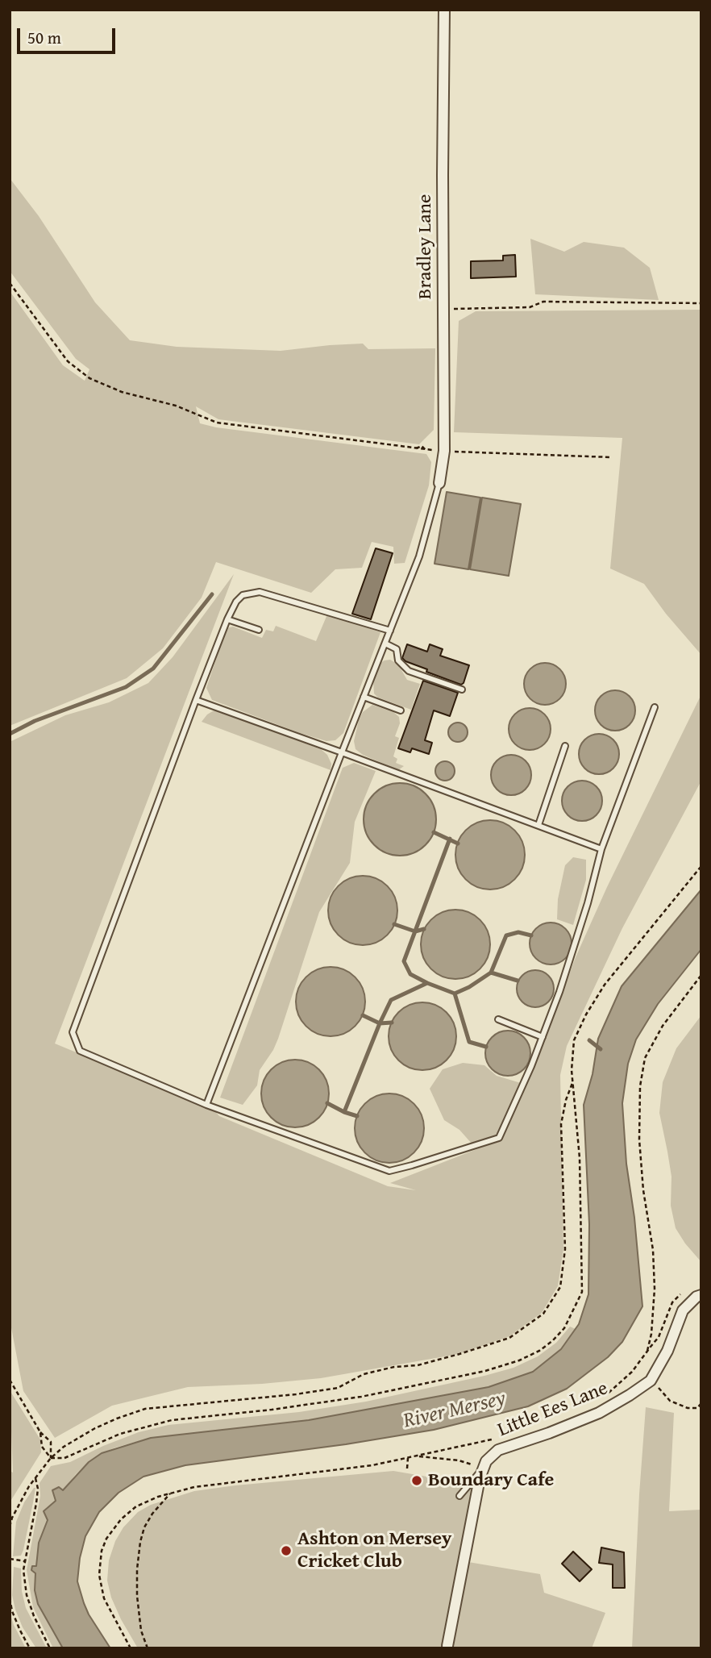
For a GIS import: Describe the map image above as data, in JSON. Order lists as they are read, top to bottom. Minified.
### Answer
{"streets":{"street":["Bradley Lane","Little Ees Lane"]},"water":["River Mersey"],"places":["Boundary Cafe","Ashton on Mersey Cricket Club"],"scale_bar":"50 m"}
